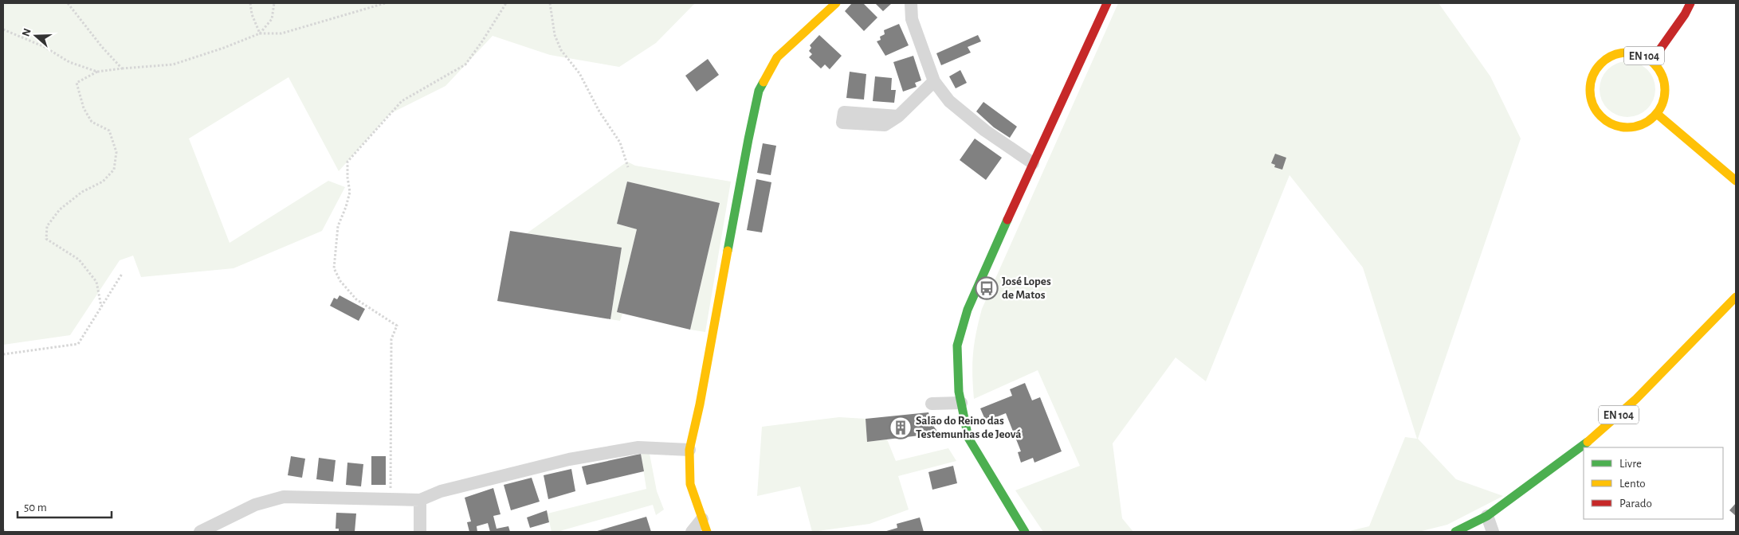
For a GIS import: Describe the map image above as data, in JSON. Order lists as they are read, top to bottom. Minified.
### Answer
{"streets":{"street":["EN 104"]},"places":{"bus stop":["José Lopes de Matos"],"building":["Salão do Reino das Testemunhas de Jeová"]},"legend":["Livre","Lento","Parado"],"scale_bar":"50 m","north":"left"}
